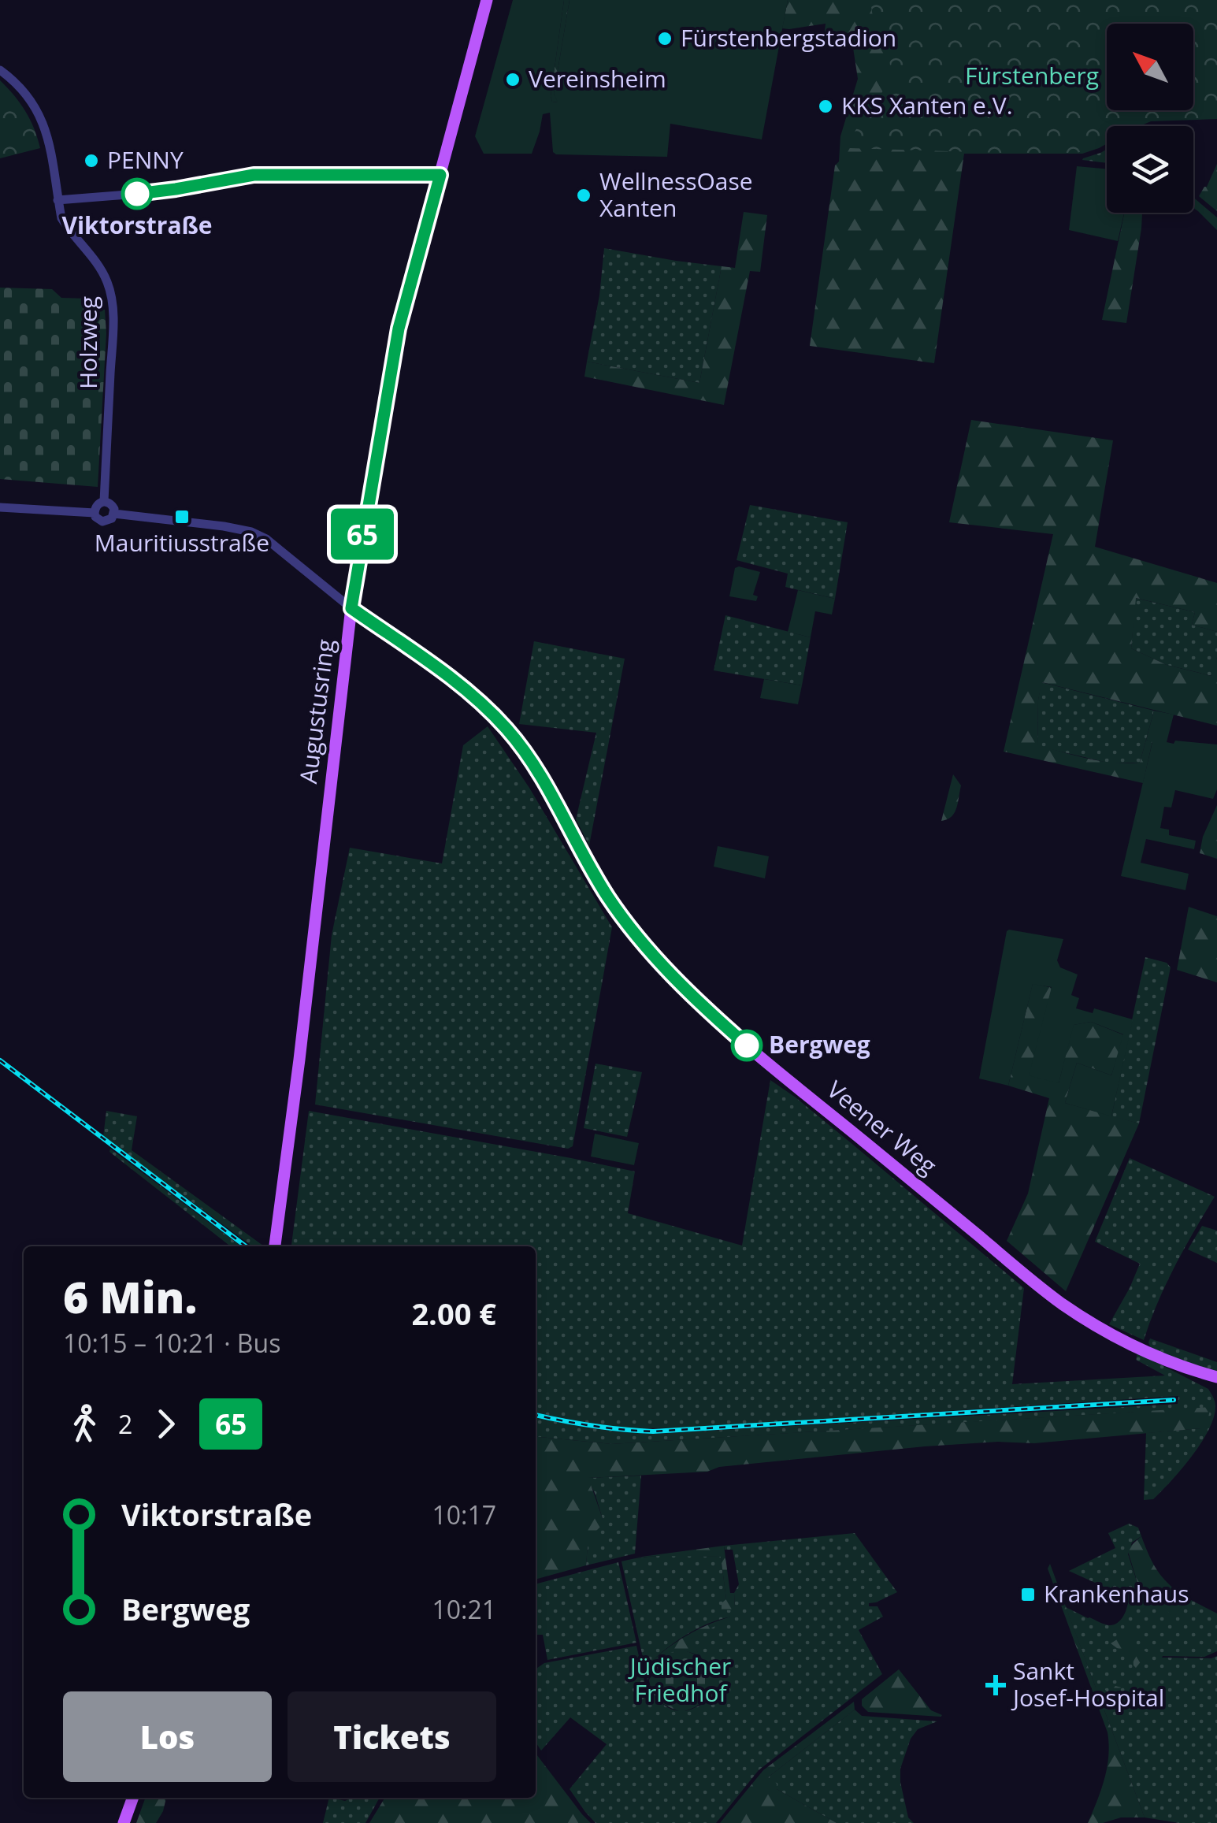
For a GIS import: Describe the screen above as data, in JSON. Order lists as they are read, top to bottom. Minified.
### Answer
{"streets":{"main road":["Augustusring","Veener Weg"],"street":["Holzweg"]},"crossings":[["Augustusring","Veener Weg"]],"parks":["Fürstenberg","Jüdischer Friedhof"],"places":{"other":["Fürstenbergstadion","Vereinsheim","KKS Xanten e.V.","PENNY","Viktorstraße","WellnessOase Xanten","Bergweg"],"transit":["Mauritiusstraße","Krankenhaus"],"health":["Sankt Josef-Hospital"]},"lines":["bus line 65"],"north":"top left","page":{"on_map":"65","heading":["6 Min.","10:15 – 10:21 · Bus","2.00 €"],"legs":["2","65"],"list":[{"name":"Viktorstraße","value":"10:17"},{"name":"Bergweg","value":"10:21"}],"buttons":["Los","Tickets"]}}
